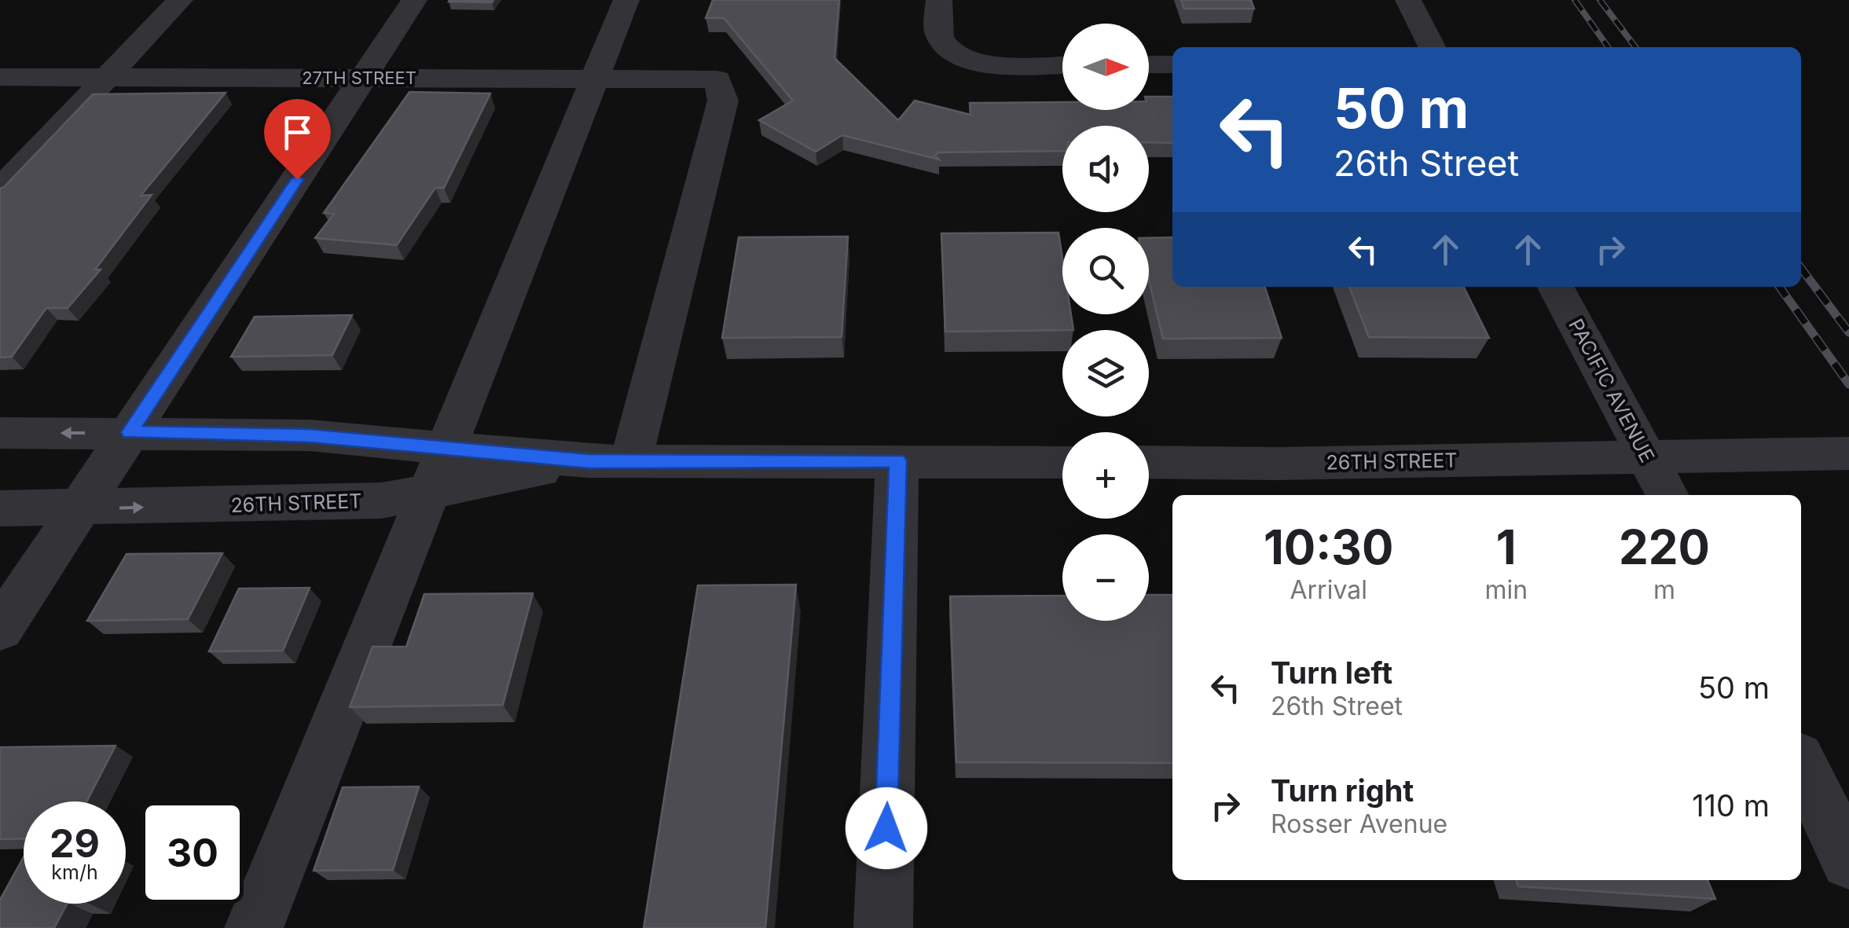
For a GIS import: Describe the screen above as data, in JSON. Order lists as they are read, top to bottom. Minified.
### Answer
{"streets":{"street":["27TH STREET","PACIFIC AVENUE","26TH STREET"]},"crossings":[["27TH STREET","26TH STREET"],["PACIFIC AVENUE","26TH STREET"]],"north":"right","page":{"map_buttons":["+","−"],"turn":["50 m","26th Street"],"eta":["10:30","Arrival","1","min","220","m"],"list":[{"name":"Turn left","note":"26th Street","value":"50 m"},{"name":"Turn right","note":"Rosser Avenue","value":"110 m"}],"speed":"29 km/h","limit":"30"}}
